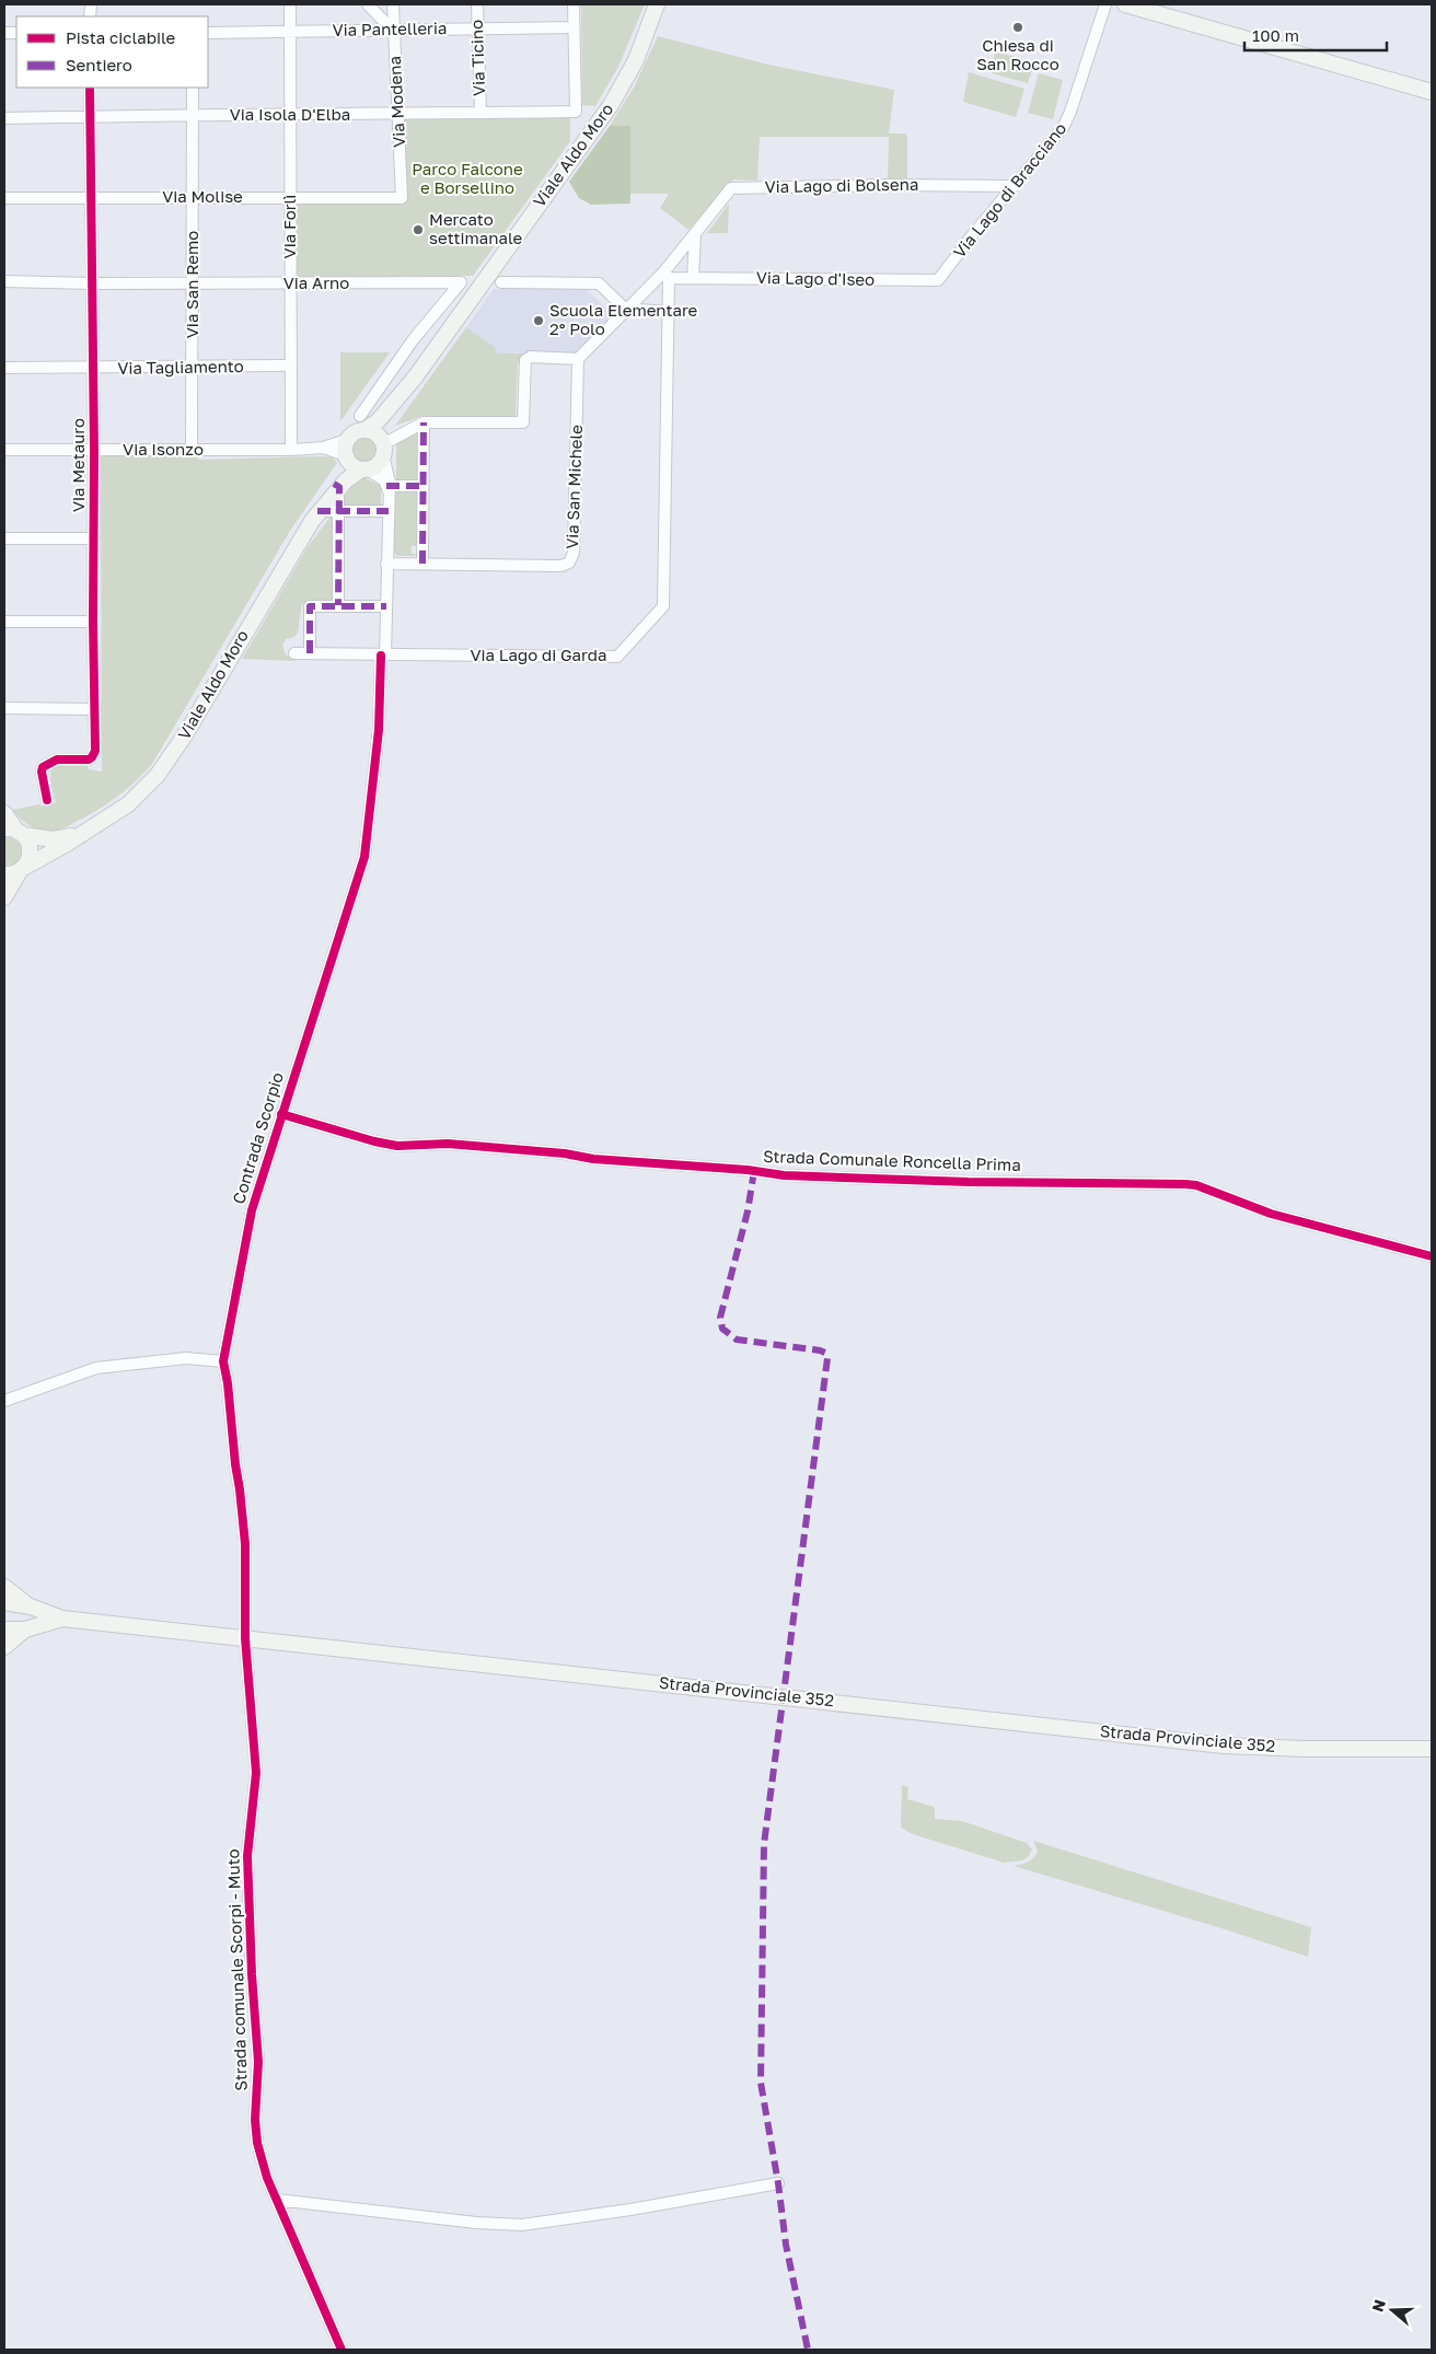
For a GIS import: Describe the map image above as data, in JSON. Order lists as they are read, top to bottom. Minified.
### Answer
{"streets":{"main road":["Viale Aldo Moro","Strada Provinciale 352"],"street":["Via Pantelleria","Via Ticino","Via Modena","Via Isola D'Elba","Via Lago di Bolsena","Via Lago di Bracciano","Via Molise","Via Forlì","Via Lago d'Iseo","Via Arno","Via San Remo","Via Tagliamento","Via Isonzo","Via Metauro","Via San Michele","Via Lago di Garda","Contrada Scorpio","Strada Comunale Roncella Prima","Strada comunale Scorpi - Muto"]},"crossings":[["Via Pantelleria","Via Ticino"],["Via Pantelleria","Via Modena"],["Via Pantelleria","Via Isola D'Elba"],["Via Pantelleria","Via Forlì"],["Via Ticino","Via Isola D'Elba"],["Via Modena","Via Isola D'Elba"],["Via Modena","Via Molise"],["Via Isola D'Elba","Via Forlì"],["Via Isola D'Elba","Via San Remo"],["Via Isola D'Elba","Via Metauro"],["Viale Aldo Moro","Via Arno"],["Viale Aldo Moro","Via Isonzo"],["Viale Aldo Moro","Contrada Scorpio"],["Via Lago di Bolsena","Via Lago di Bracciano"],["Via Lago di Bracciano","Via Lago d'Iseo"],["Via Molise","Via Forlì"],["Via Molise","Via San Remo"],["Via Molise","Via Metauro"],["Via Forlì","Via Arno"],["Via Forlì","Via Tagliamento"],["Via Forlì","Via Isonzo"],["Via Lago d'Iseo","Via Lago di Garda"],["Via Arno","Via San Remo"],["Via Arno","Via Metauro"],["Via San Remo","Via Tagliamento"],["Via San Remo","Via Isonzo"],["Via Tagliamento","Via Metauro"],["Via Isonzo","Via Metauro"],["Via San Michele","Contrada Scorpio"],["Via Lago di Garda","Contrada Scorpio"],["Contrada Scorpio","Strada Comunale Roncella Prima"],["Contrada Scorpio","Strada Provinciale 352"],["Contrada Scorpio","Strada comunale Scorpi - Muto"],["Strada Provinciale 352","Strada comunale Scorpi - Muto"]],"parks":["Parco Falcone e Borsellino"],"places":["Chiesa di San Rocco","Mercato settimanale","Scuola Elementare 2° Polo"],"legend":["Pista ciclabile","Sentiero"],"scale_bar":"100 m","north":"left"}
